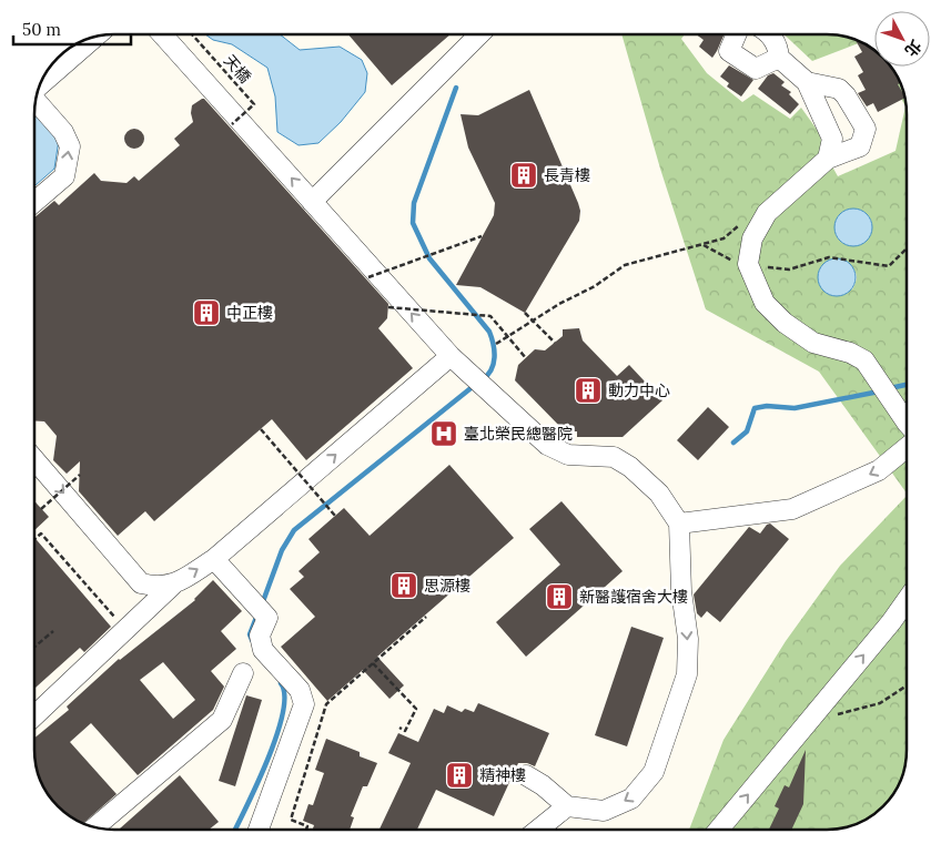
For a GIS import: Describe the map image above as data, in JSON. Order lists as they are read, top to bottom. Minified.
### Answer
{"streets":{"path":["天橋"]},"places":{"building":["長青樓","中正樓","動力中心","思源樓","新醫護宿舍大樓","精神樓"],"hospital":["臺北榮民總醫院"]},"scale_bar":"50 m","north":"bottom right"}
